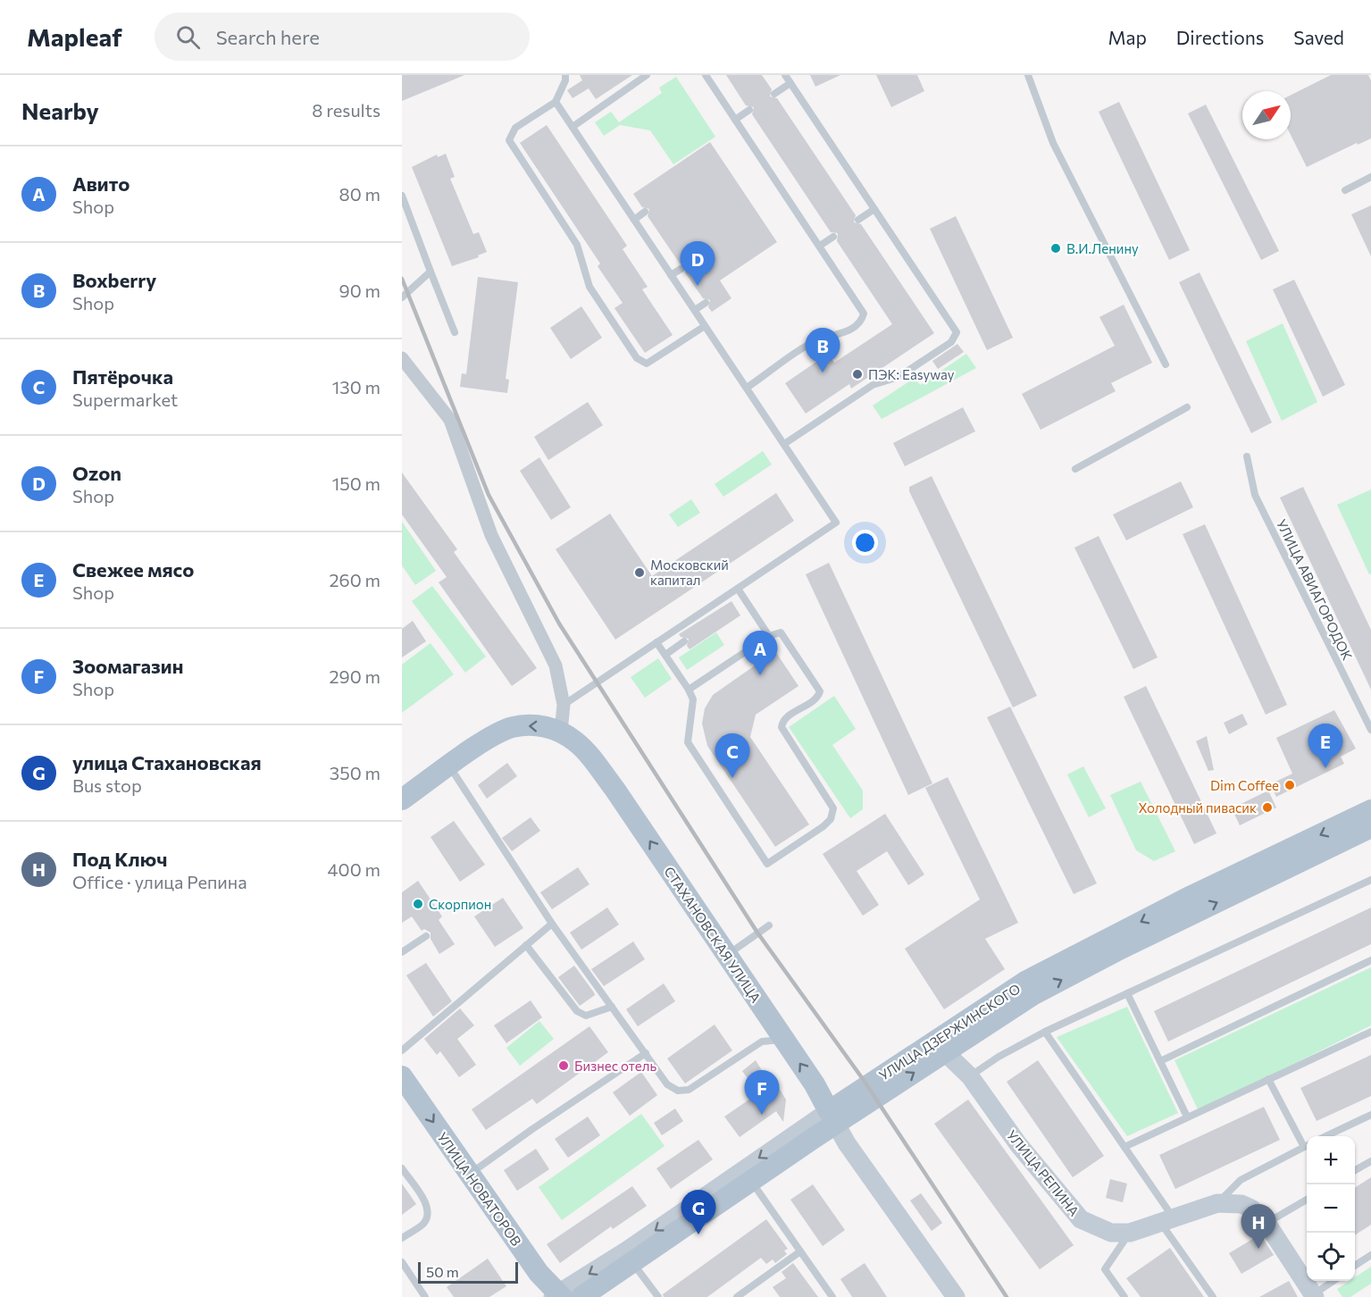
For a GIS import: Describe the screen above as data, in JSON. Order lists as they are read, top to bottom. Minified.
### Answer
{"streets":{"main road":["СТАХАНОВСКАЯ УЛИЦА","УЛИЦА ДЗЕРЖИНСКОГО","УЛИЦА НОВАТОРОВ"],"street":["УЛИЦА РЕПИНА"],"lane":["УЛИЦА АВИАГОРОДОК"]},"crossings":[["СТАХАНОВСКАЯ УЛИЦА","УЛИЦА ДЗЕРЖИНСКОГО"],["УЛИЦА ДЗЕРЖИНСКОГО","УЛИЦА РЕПИНА"],["УЛИЦА ДЗЕРЖИНСКОГО","УЛИЦА НОВАТОРОВ"]],"one_way":["СТАХАНОВСКАЯ УЛИЦА","УЛИЦА НОВАТОРОВ"],"places":["В.И.Ленину","ПЭК: Easyway","Московский капитал","Dim Coffee","Холодный пивасик","Скорпион","Бизнес отель"],"scale_bar":"50 m","north":"top right","page":{"header":"Mapleaf","search":"Search here","nav":["Map","Directions","Saved"],"heading":["Nearby","8 results"],"list":[{"mark":"A","name":"Авито","note":"Shop","value":"80 m"},{"mark":"B","name":"Boxberry","note":"Shop","value":"90 m"},{"mark":"C","name":"Пятёрочка","note":"Supermarket","value":"130 m"},{"mark":"D","name":"Ozon","note":"Shop","value":"150 m"},{"mark":"E","name":"Свежее мясо","note":"Shop","value":"260 m"},{"mark":"F","name":"Зоомагазин","note":"Shop","value":"290 m"},{"mark":"G","name":"улица Стахановская","note":"Bus stop","value":"350 m"},{"mark":"H","name":"Под Ключ","note":"Office · улица Репина","value":"400 m"}],"pins":["D","B","A","E","C","F","G","H"],"map_buttons":["+","−"],"scale":"50 m"}}
